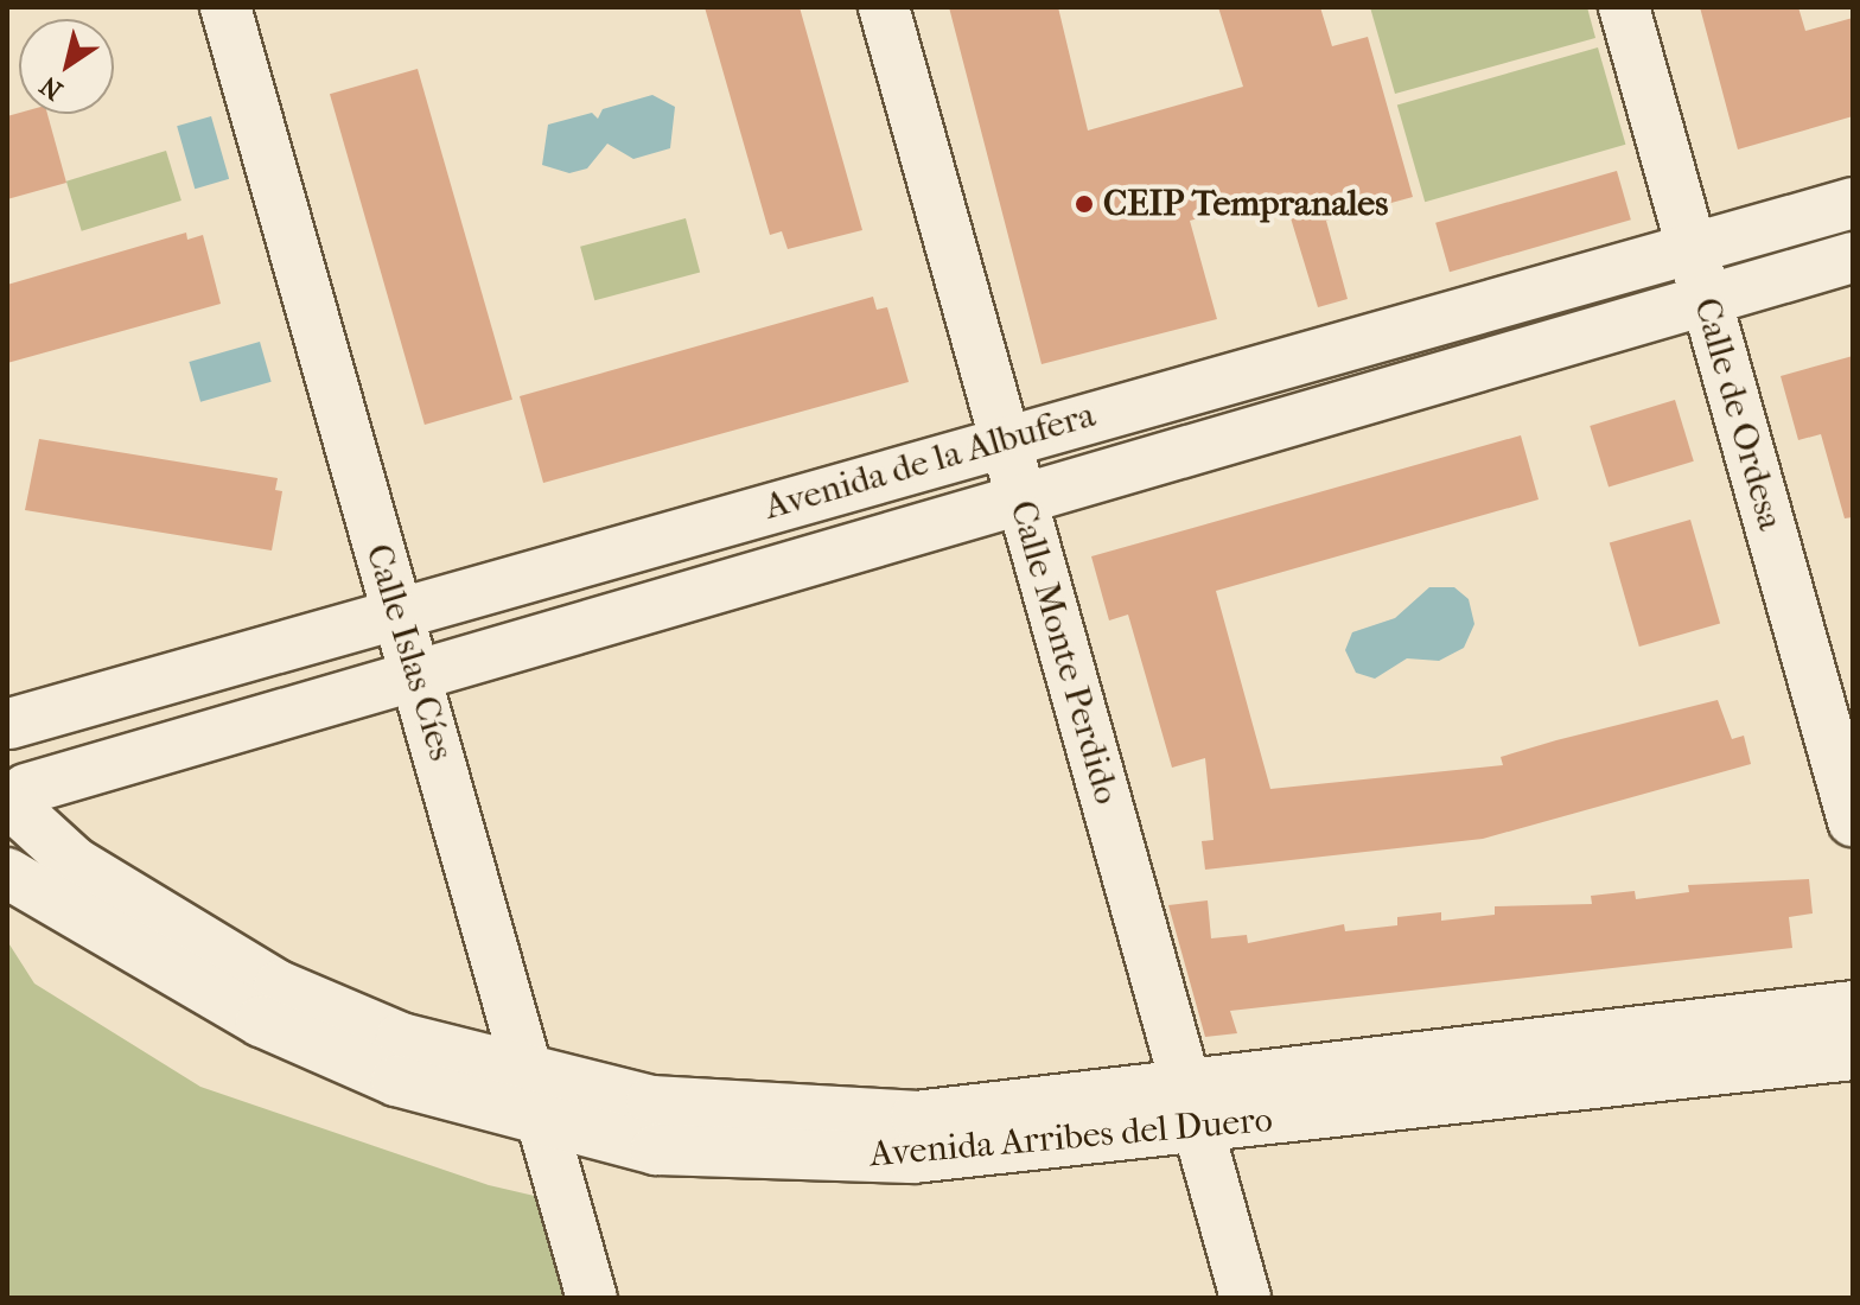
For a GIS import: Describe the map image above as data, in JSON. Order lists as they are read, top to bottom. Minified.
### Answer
{"streets":{"street":["Calle de Ordesa","Avenida de la Albufera","Calle Islas Cíes","Calle Monte Perdido","Avenida Arribes del Duero"]},"crossings":[["Calle de Ordesa","Avenida de la Albufera"],["Avenida de la Albufera","Calle Islas Cíes"],["Avenida de la Albufera","Calle Monte Perdido"],["Avenida de la Albufera","Avenida Arribes del Duero"],["Calle Islas Cíes","Avenida Arribes del Duero"],["Calle Monte Perdido","Avenida Arribes del Duero"]],"places":["CEIP Tempranales"],"north":"bottom left"}
